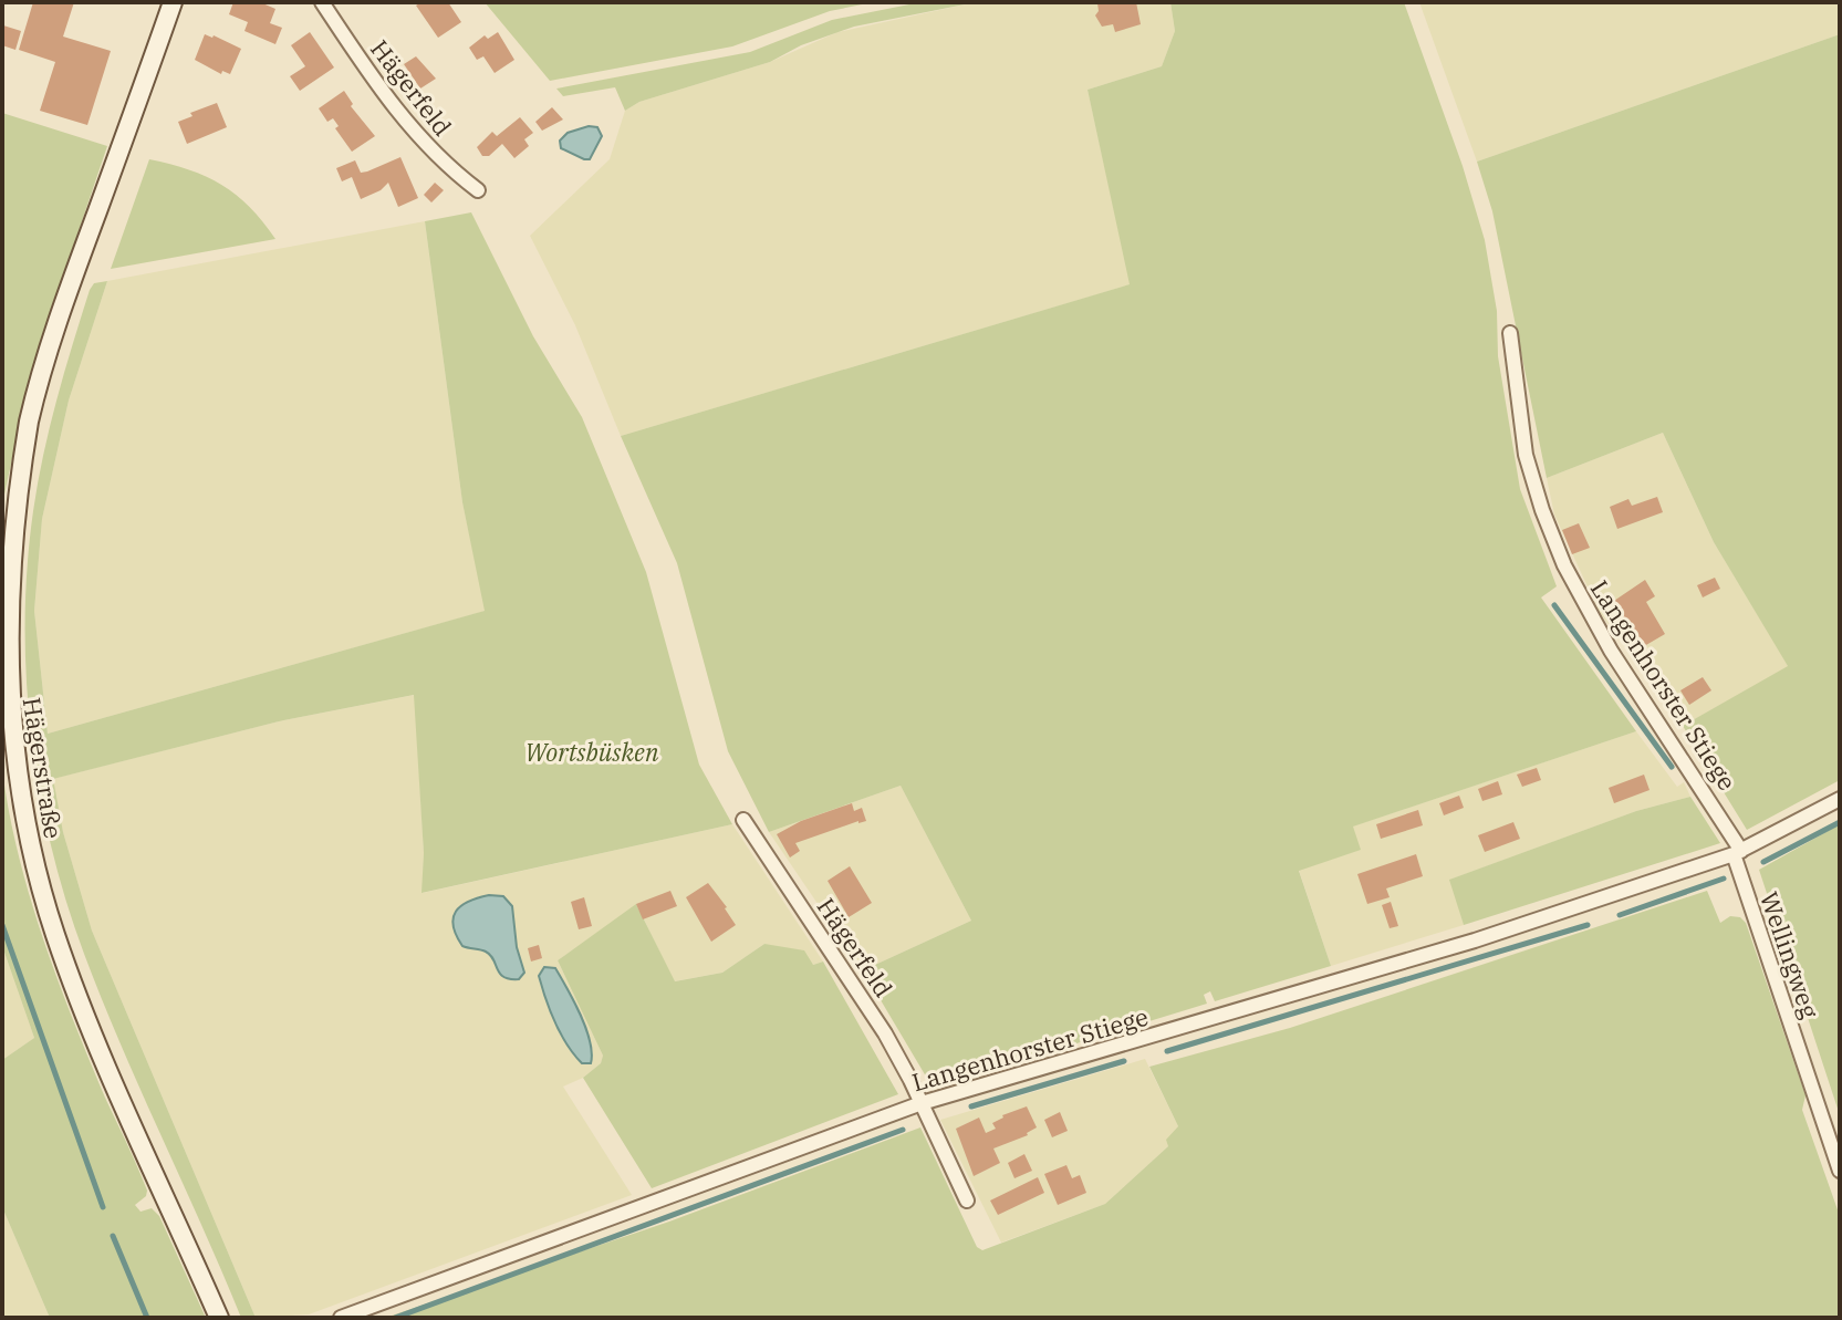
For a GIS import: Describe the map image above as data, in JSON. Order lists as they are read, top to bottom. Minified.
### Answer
{"streets":{"main road":["Hägerstraße"],"street":["Hägerfeld","Langenhorster Stiege","Wellingweg"]},"crossings":[["Hägerfeld","Langenhorster Stiege"],["Langenhorster Stiege","Wellingweg"]],"parks":["Wortsbüsken"]}
